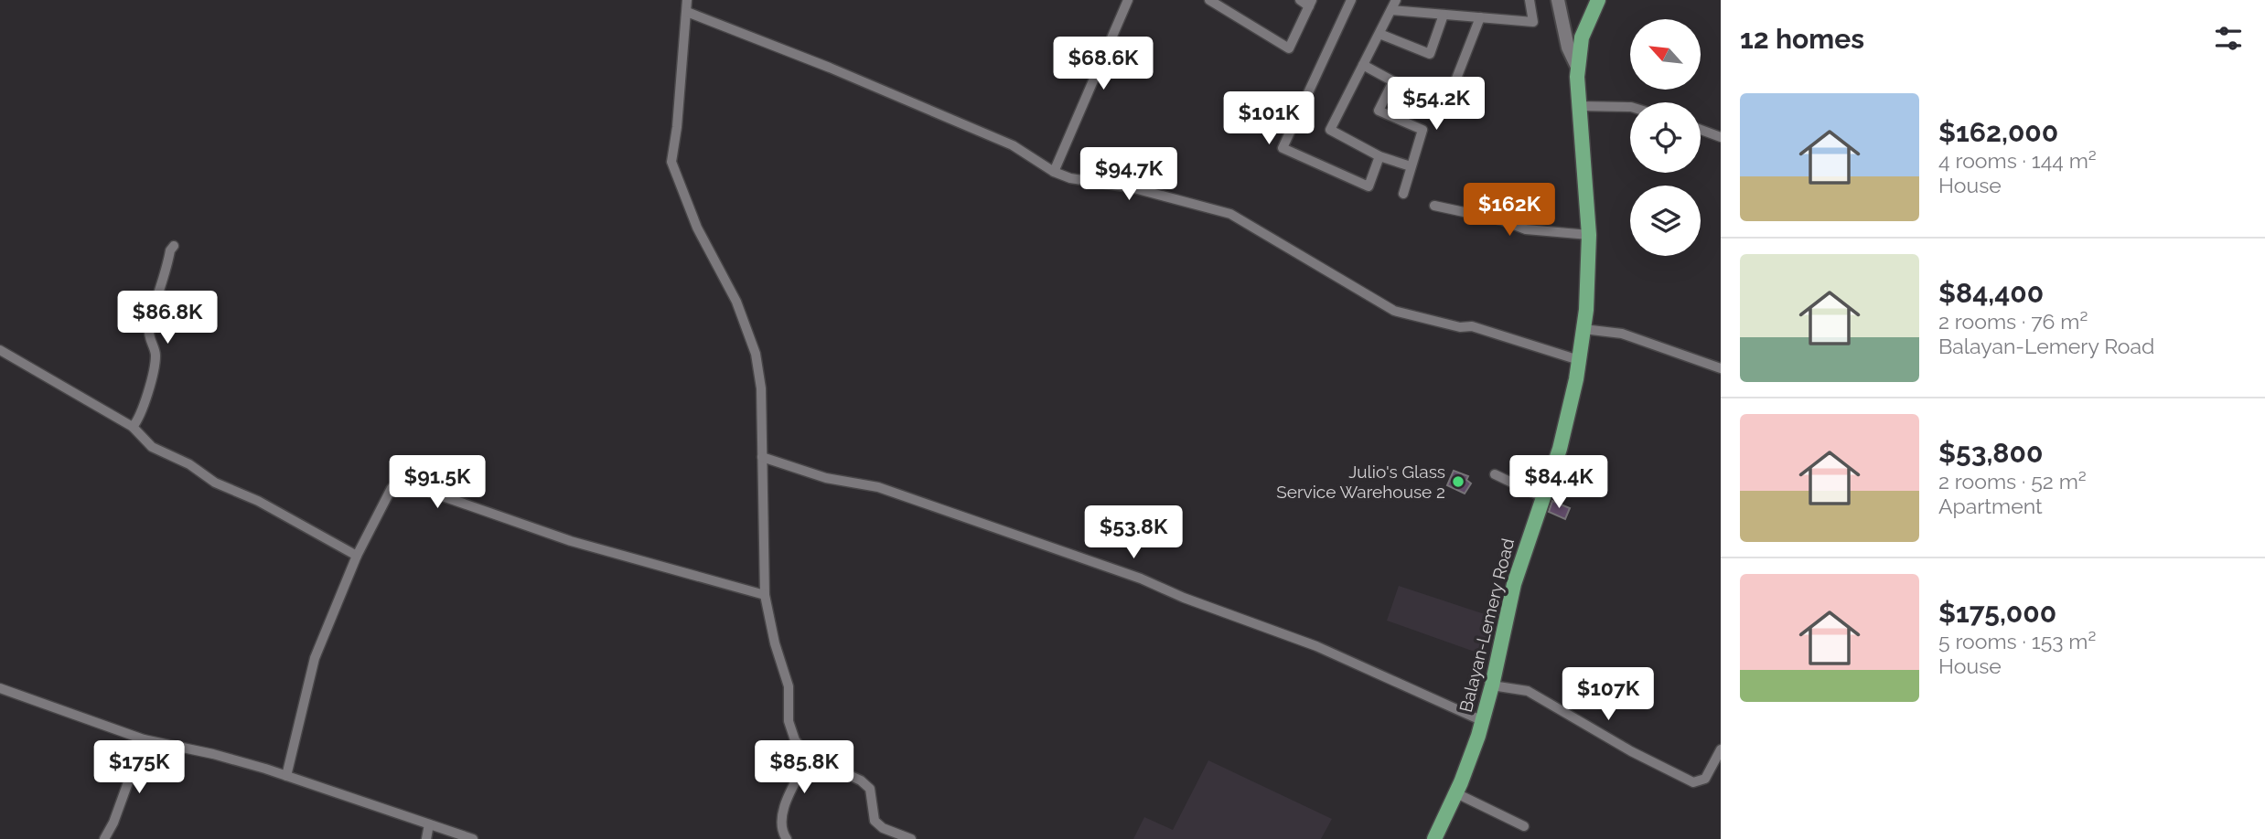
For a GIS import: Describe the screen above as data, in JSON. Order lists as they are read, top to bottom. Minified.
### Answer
{"streets":{"main road":["Balayan-Lemery Road"]},"places":["Julio's Glass Service Warehouse 2"],"north":"top left","page":{"heading":"12 homes","price":["$68.6K","$54.2K","$101K","$94.7K","$162K","$86.8K","$91.5K","$84.4K","$53.8K","$107K","$175K","$85.8K"],"list":[{"name":"$162,000","note":"4 rooms · 144 m² · House"},{"name":"$84,400","note":"2 rooms · 76 m² · Balayan-Lemery Road"},{"name":"$53,800","note":"2 rooms · 52 m² · Apartment"},{"name":"$175,000","note":"5 rooms · 153 m² · House"}]}}
